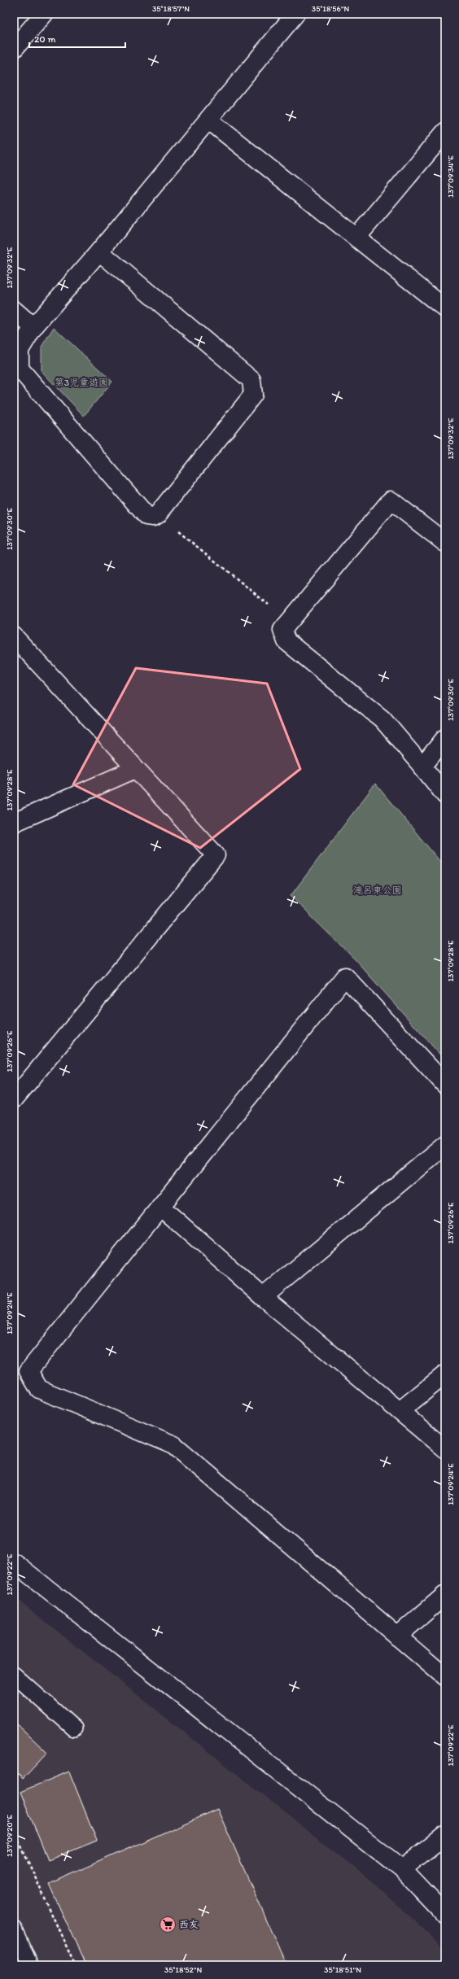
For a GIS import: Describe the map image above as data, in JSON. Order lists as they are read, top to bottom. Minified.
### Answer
{"parks":["第3児童遊園","滝呂東公園"],"places":{"supermarket":["西友"]},"scale_bar":"20 m","coordinates":["35°18'57\"N","35°18'56\"N","137°09'34\"E","137°09'32\"E","137°09'30\"E","137°09'28\"E","137°09'26\"E","137°09'24\"E","137°09'22\"E","137°09'20\"E","35°18'52\"N","35°18'51\"N"]}
